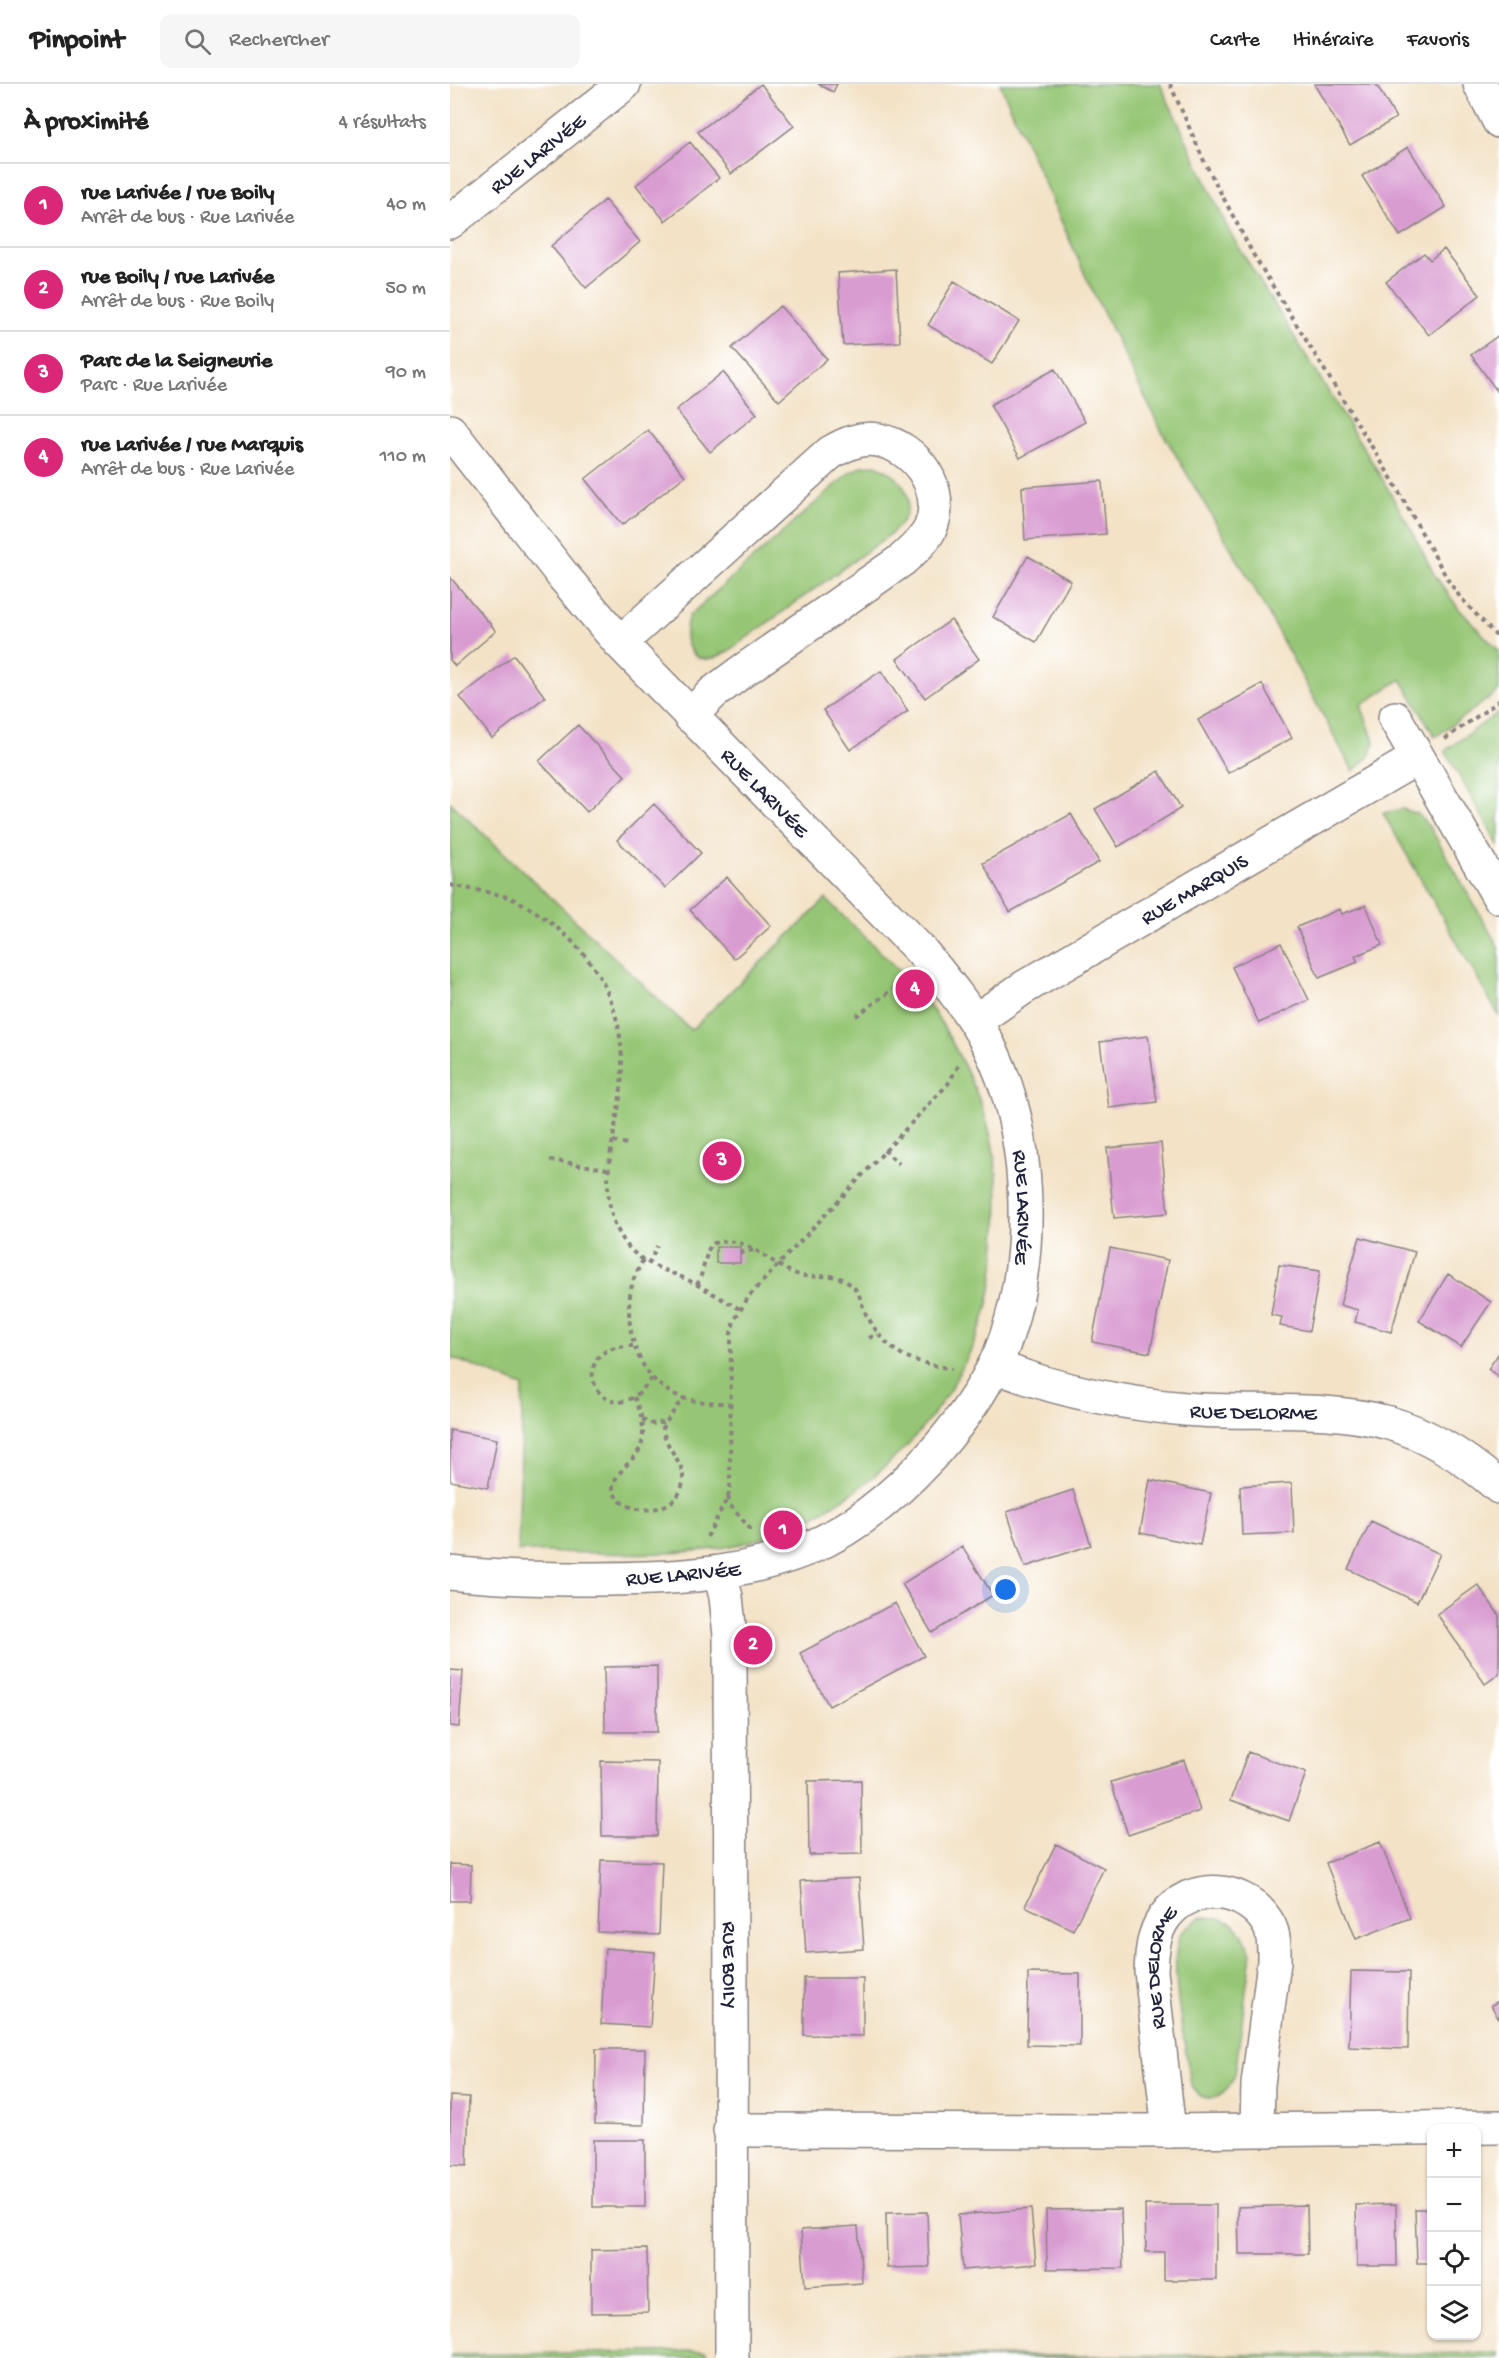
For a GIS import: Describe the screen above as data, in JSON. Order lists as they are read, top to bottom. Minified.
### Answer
{"streets":{"street":["RUE LARIVÉE","RUE MARQUIS","RUE DELORME","RUE BOILY"]},"crossings":[["RUE LARIVÉE","RUE MARQUIS"],["RUE LARIVÉE","RUE DELORME"],["RUE LARIVÉE","RUE BOILY"]],"page":{"header":"Pinpoint","search":"Rechercher","nav":["Carte","Itinéraire","Favoris"],"heading":["À proximité","4 résultats"],"list":[{"mark":"1","name":"rue Larivée / rue Boily","note":"Arrêt de bus · Rue Larivée","value":"40 m"},{"mark":"2","name":"rue Boily / rue Larivée","note":"Arrêt de bus · Rue Boily","value":"50 m"},{"mark":"3","name":"Parc de la Seigneurie","note":"Parc · Rue Larivée","value":"90 m"},{"mark":"4","name":"rue Larivée / rue Marquis","note":"Arrêt de bus · Rue Larivée","value":"110 m"}],"pins":["4","3","1","2"],"map_buttons":["+","−"]}}
